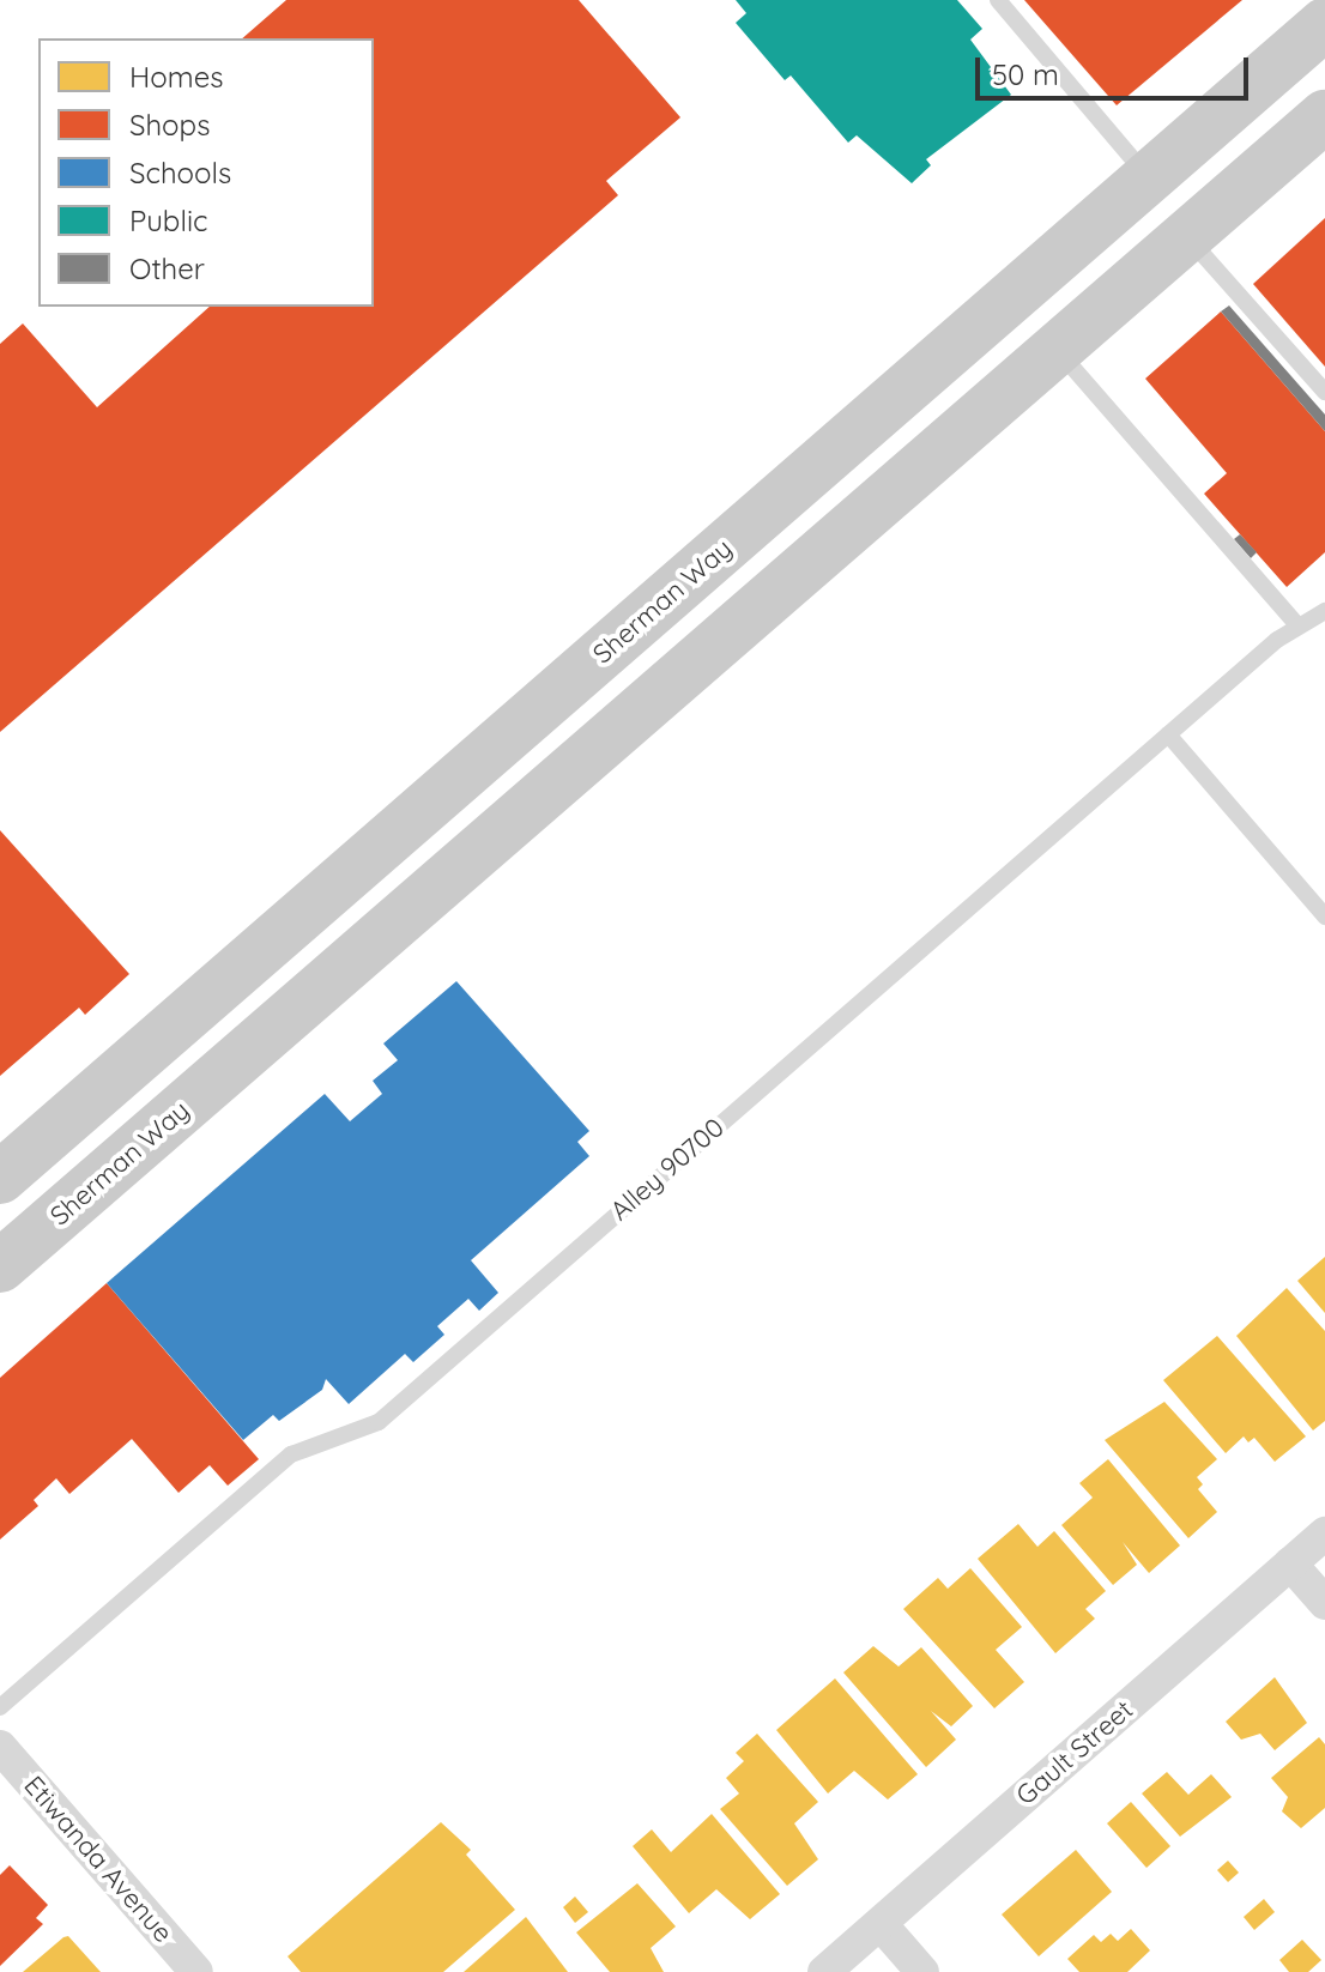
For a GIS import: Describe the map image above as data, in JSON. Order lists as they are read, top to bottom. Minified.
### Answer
{"streets":{"main road":["Sherman Way"],"street":["Gault Street","Etiwanda Avenue"],"lane":["Alley 90700"]},"legend":["Homes","Shops","Schools","Public","Other"],"scale_bar":"50 m"}
